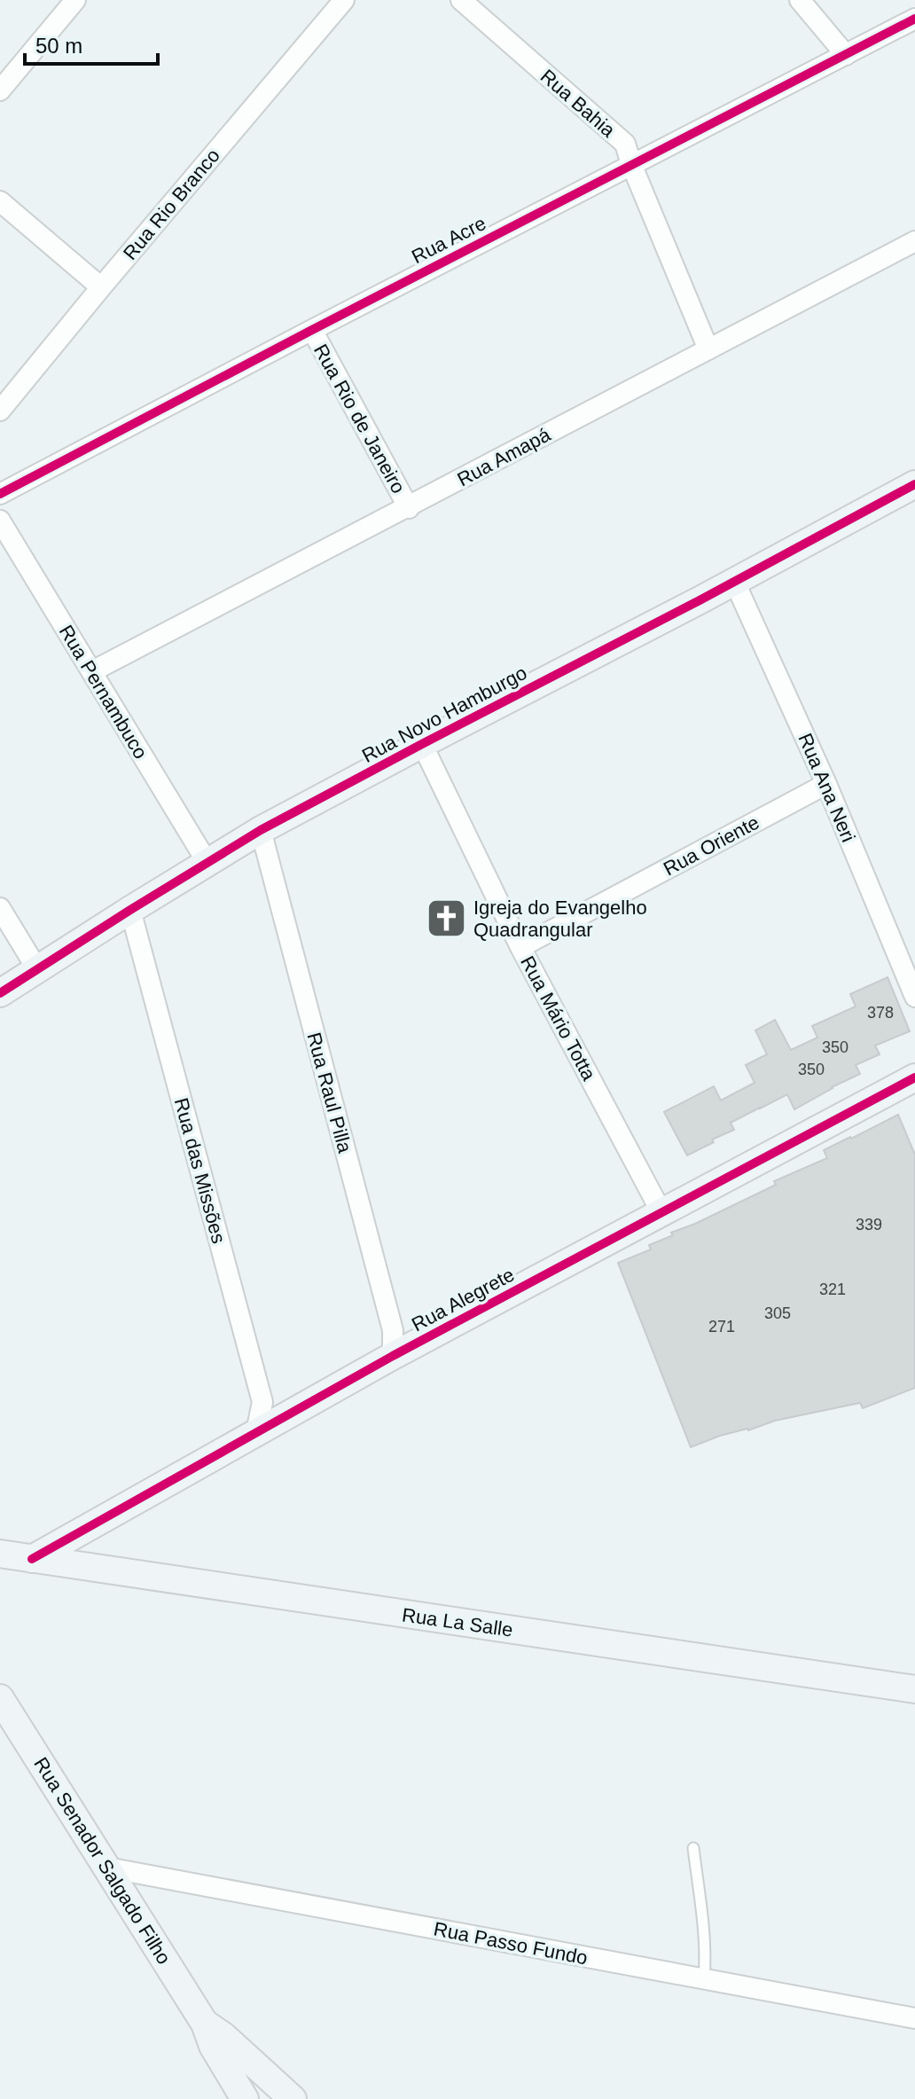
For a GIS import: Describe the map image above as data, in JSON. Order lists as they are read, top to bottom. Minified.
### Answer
{"streets":{"street":["Rua Bahia","Rua Rio Branco","Rua Acre","Rua Rio de Janeiro","Rua Amapá","Rua Pernambuco","Rua Novo Hamburgo","Rua Ana Neri","Rua Oriente","Rua Mário Totta","Rua Raul Pilla","Rua das Missões","Rua Alegrete","Rua La Salle","Rua Senador Salgado Filho","Rua Passo Fundo"]},"crossings":[["Rua Bahia","Rua Acre"],["Rua Bahia","Rua Amapá"],["Rua Acre","Rua Rio de Janeiro"],["Rua Rio de Janeiro","Rua Amapá"],["Rua Amapá","Rua Pernambuco"],["Rua Pernambuco","Rua Novo Hamburgo"],["Rua Novo Hamburgo","Rua Ana Neri"],["Rua Novo Hamburgo","Rua Mário Totta"],["Rua Novo Hamburgo","Rua Raul Pilla"],["Rua Novo Hamburgo","Rua das Missões"],["Rua Ana Neri","Rua Oriente"],["Rua Oriente","Rua Mário Totta"],["Rua Mário Totta","Rua Alegrete"],["Rua Raul Pilla","Rua Alegrete"],["Rua das Missões","Rua Alegrete"],["Rua Alegrete","Rua La Salle"],["Rua Senador Salgado Filho","Rua Passo Fundo"]],"places":{"church":["Igreja do Evangelho Quadrangular"]},"house_numbers":["378","350","350","339","321","305","271"],"scale_bar":"50 m"}
